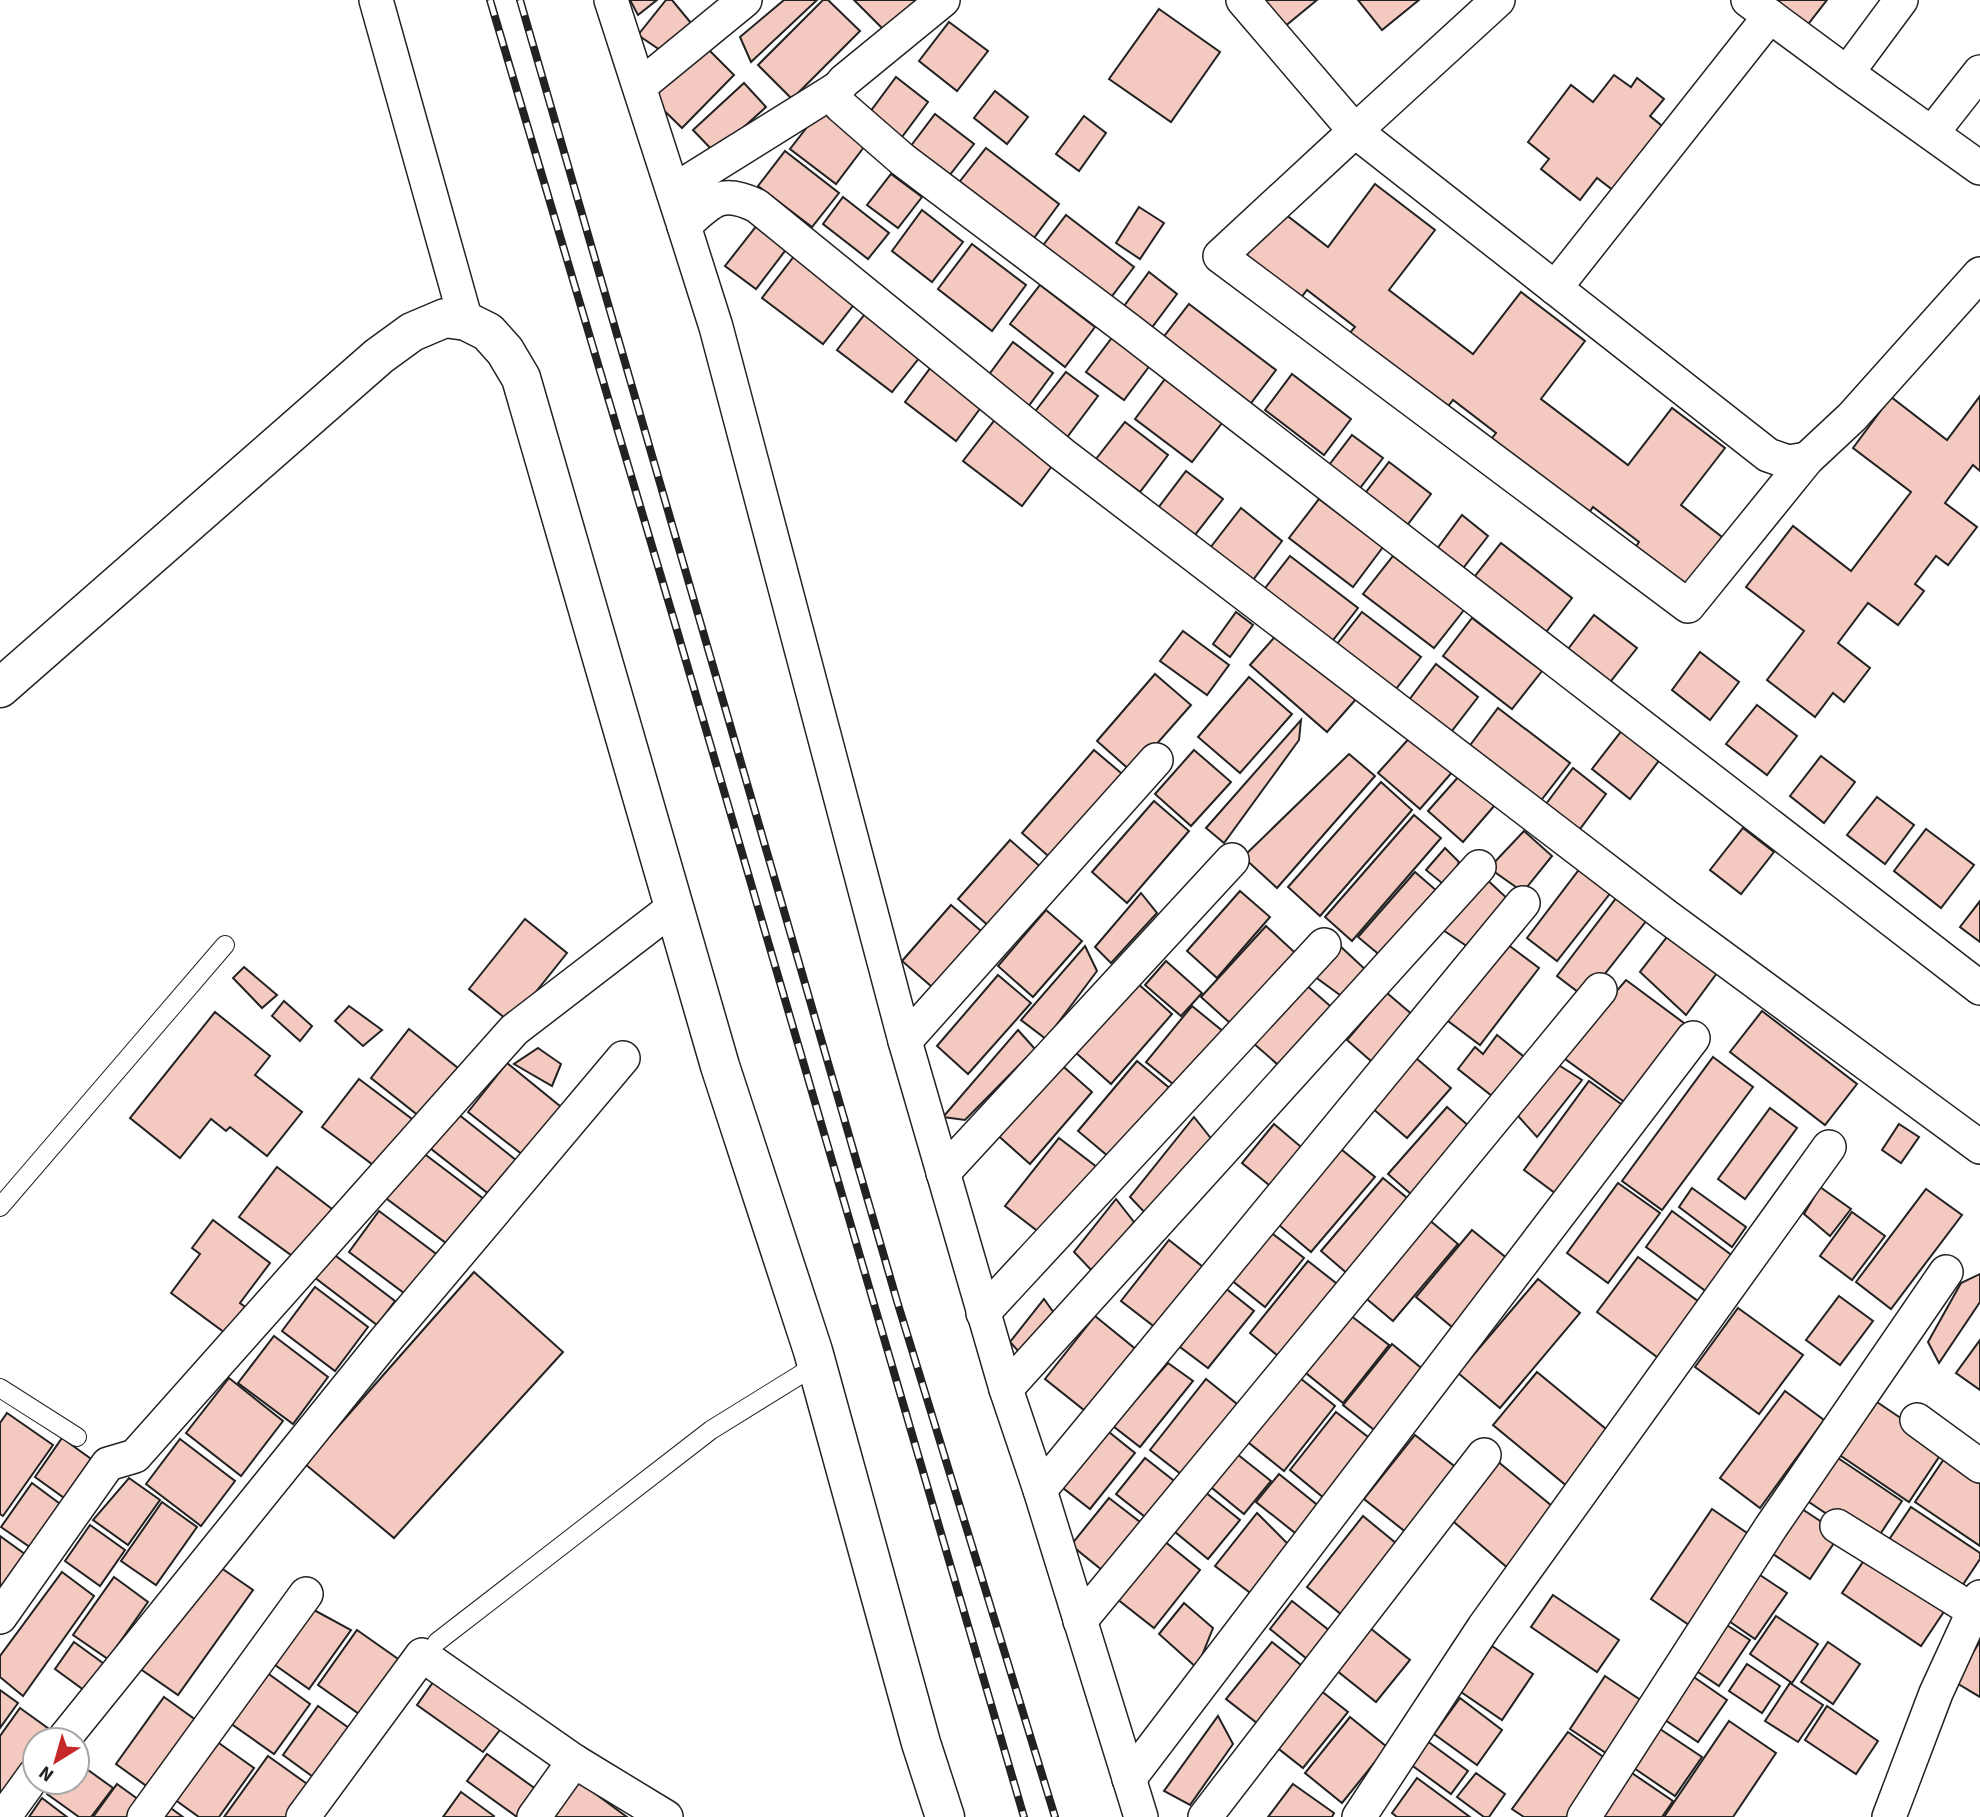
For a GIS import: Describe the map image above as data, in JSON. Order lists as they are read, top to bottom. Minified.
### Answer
{"north":"bottom left"}
